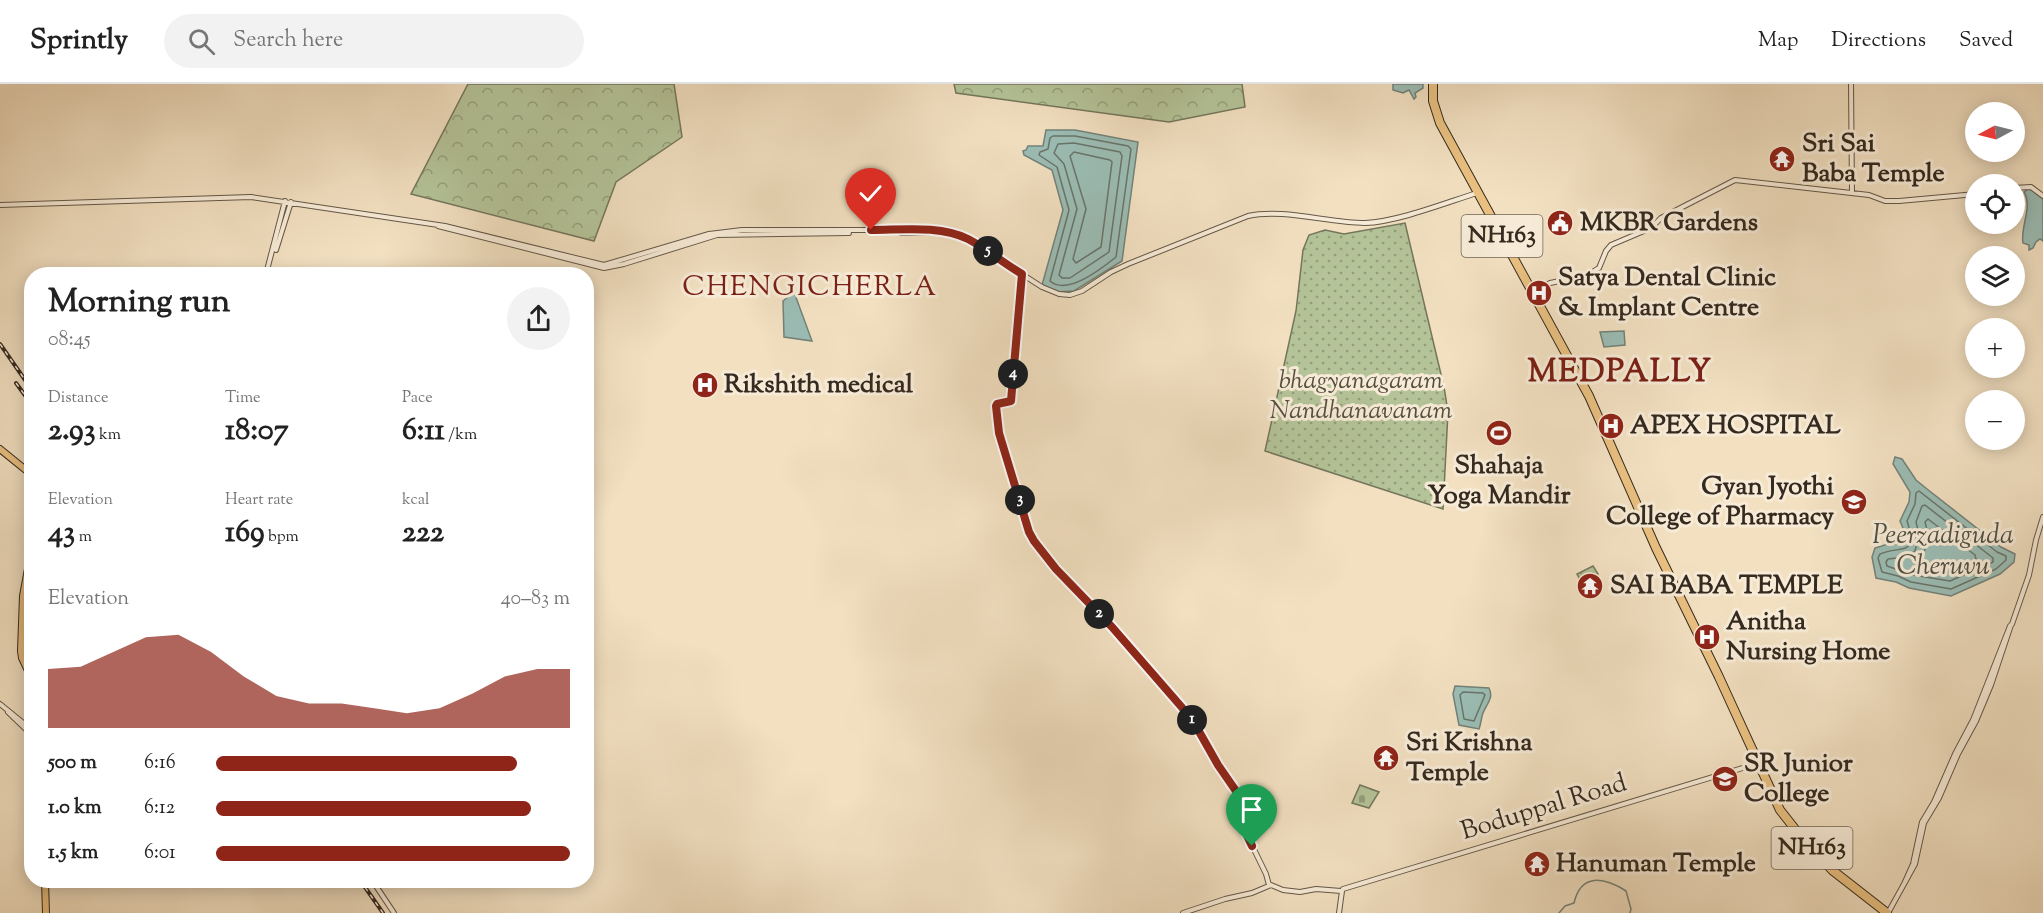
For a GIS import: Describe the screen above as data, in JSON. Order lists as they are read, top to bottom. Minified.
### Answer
{"streets":{"highway":["NH163"],"street":["Boduppal Road"]},"crossings":[["NH163","Boduppal Road"]],"districts":["CHENGICHERLA","MEDPALLY"],"water":["Peerzadiguda Cheruvu"],"parks":["bhagyanagaram Nandhanavanam"],"places":{"temple":["Sri Sai Baba Temple","SAI BABA TEMPLE","Sri Krishna Temple","Hanuman Temple"],"public building":["MKBR Gardens"],"hospital":["Satya Dental Clinic & Implant Centre","Rikshith medical","APEX HOSPITAL","Anitha Nursing Home"],"sports":["Shahaja Yoga Mandir"],"school or university":["Gyan Jyothi College of Pharmacy","SR Junior College"]},"north":"left","page":{"header":"Sprintly","search":"Search here","nav":["Map","Directions","Saved"],"map_buttons":["+","−"],"pins":["5","4","3","2","1"],"heading":["Morning run","08:45"],"stats":[["Distance","2.93 km"],["Time","18:07"],["Pace","6:11 /km"],["Elevation","43 m"],["Heart rate","169 bpm"],["kcal","222"]],"chart":["Elevation","40–83 m"],"list":[{"name":"500 m","note":"6:16"},{"name":"1.0 km","note":"6:12"},{"name":"1.5 km","note":"6:01"}]}}
